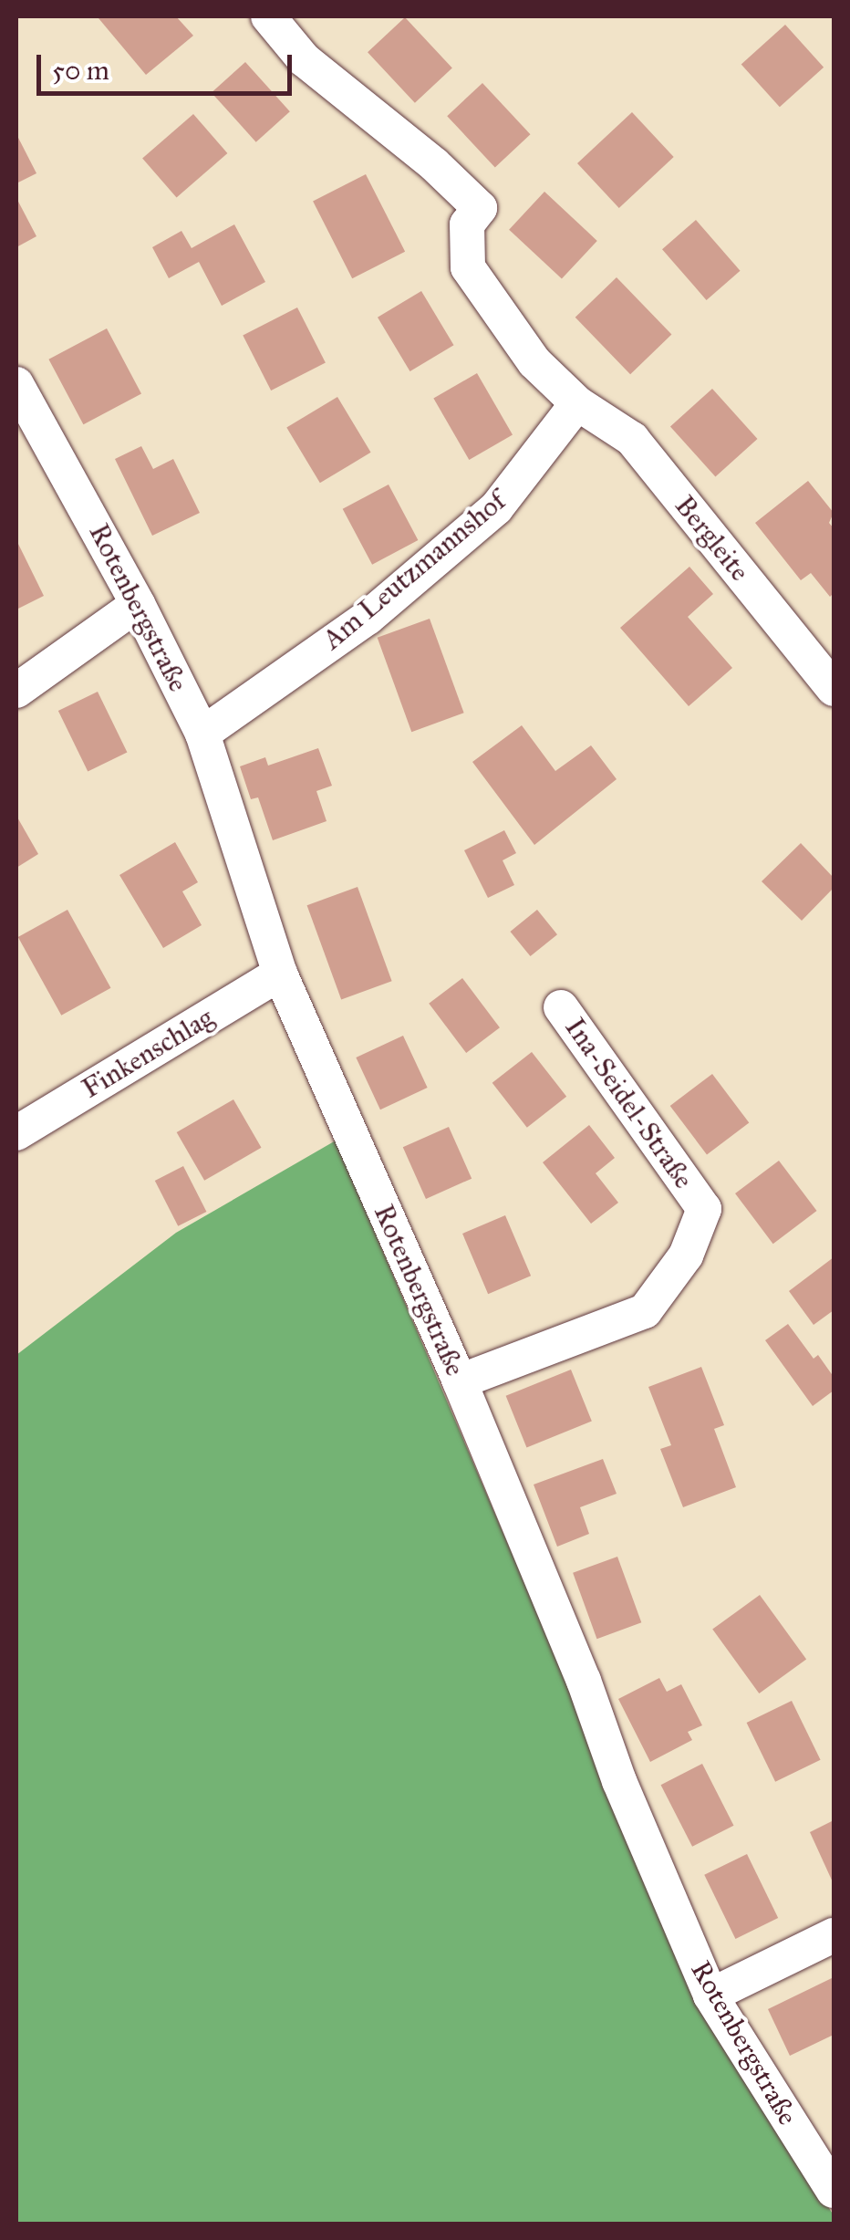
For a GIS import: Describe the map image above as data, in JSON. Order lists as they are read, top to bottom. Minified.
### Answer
{"streets":{"street":["Bergleite","Am Leutzmannshof","Rotenbergstraße","Finkenschlag","Ina-Seidel-Straße"]},"crossings":[["Bergleite","Am Leutzmannshof"],["Am Leutzmannshof","Rotenbergstraße"],["Rotenbergstraße","Finkenschlag"],["Rotenbergstraße","Ina-Seidel-Straße"]],"scale_bar":"50 m"}
